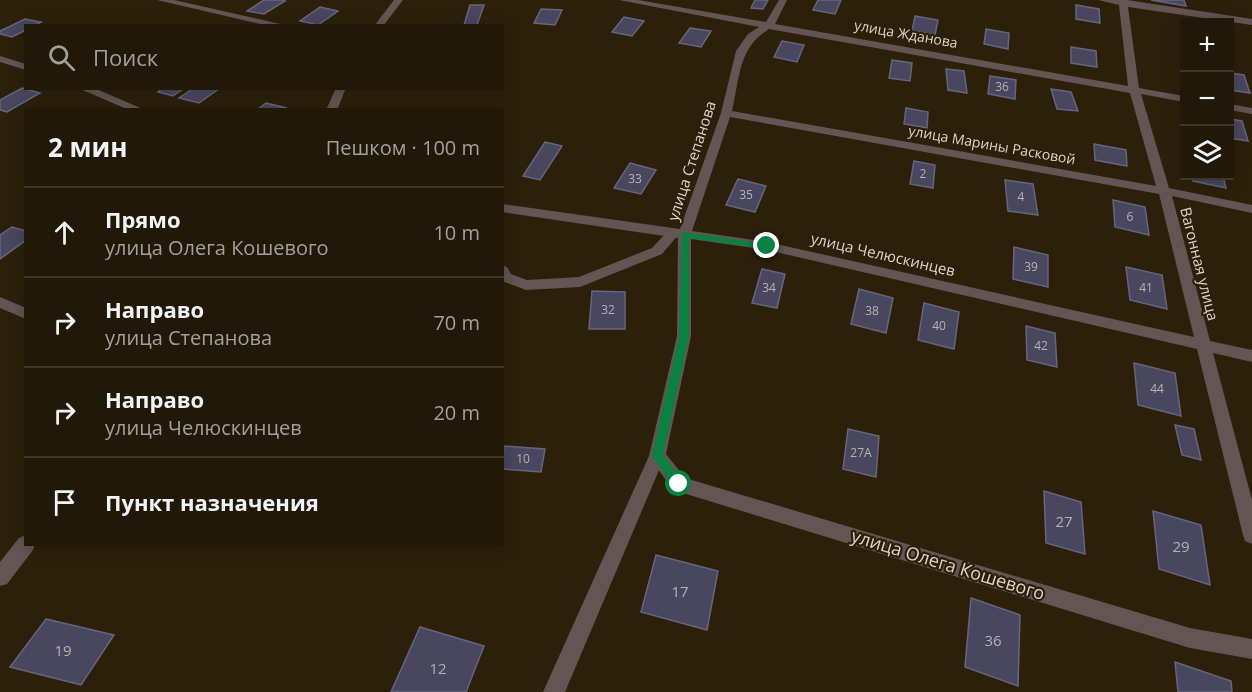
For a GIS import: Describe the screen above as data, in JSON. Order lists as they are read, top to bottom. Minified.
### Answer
{"streets":{"street":["улица Жданова","улица Марины Расковой","улица Степанова","улица Челюскинцев","Вагонная улица","улица Олега Кошевого"]},"crossings":[["улица Жданова","улица Степанова"],["улица Жданова","Вагонная улица"],["улица Марины Расковой","улица Степанова"],["улица Марины Расковой","Вагонная улица"],["улица Степанова","улица Челюскинцев"],["улица Степанова","улица Олега Кошевого"],["улица Челюскинцев","Вагонная улица"]],"house_numbers":["36","2","33","35","4","6","39","34","41","32","38","40","42","44","27А","10","27","29","17","36","19","12"],"page":{"map_buttons":["+","−"],"search":"Поиск","heading":["2 мин","Пешком · 100 m"],"list":[["Прямо","улица Олега Кошевого","10 m"],["Направо","улица Степанова","70 m"],["Направо","улица Челюскинцев","20 m"],"Пункт назначения"]}}
